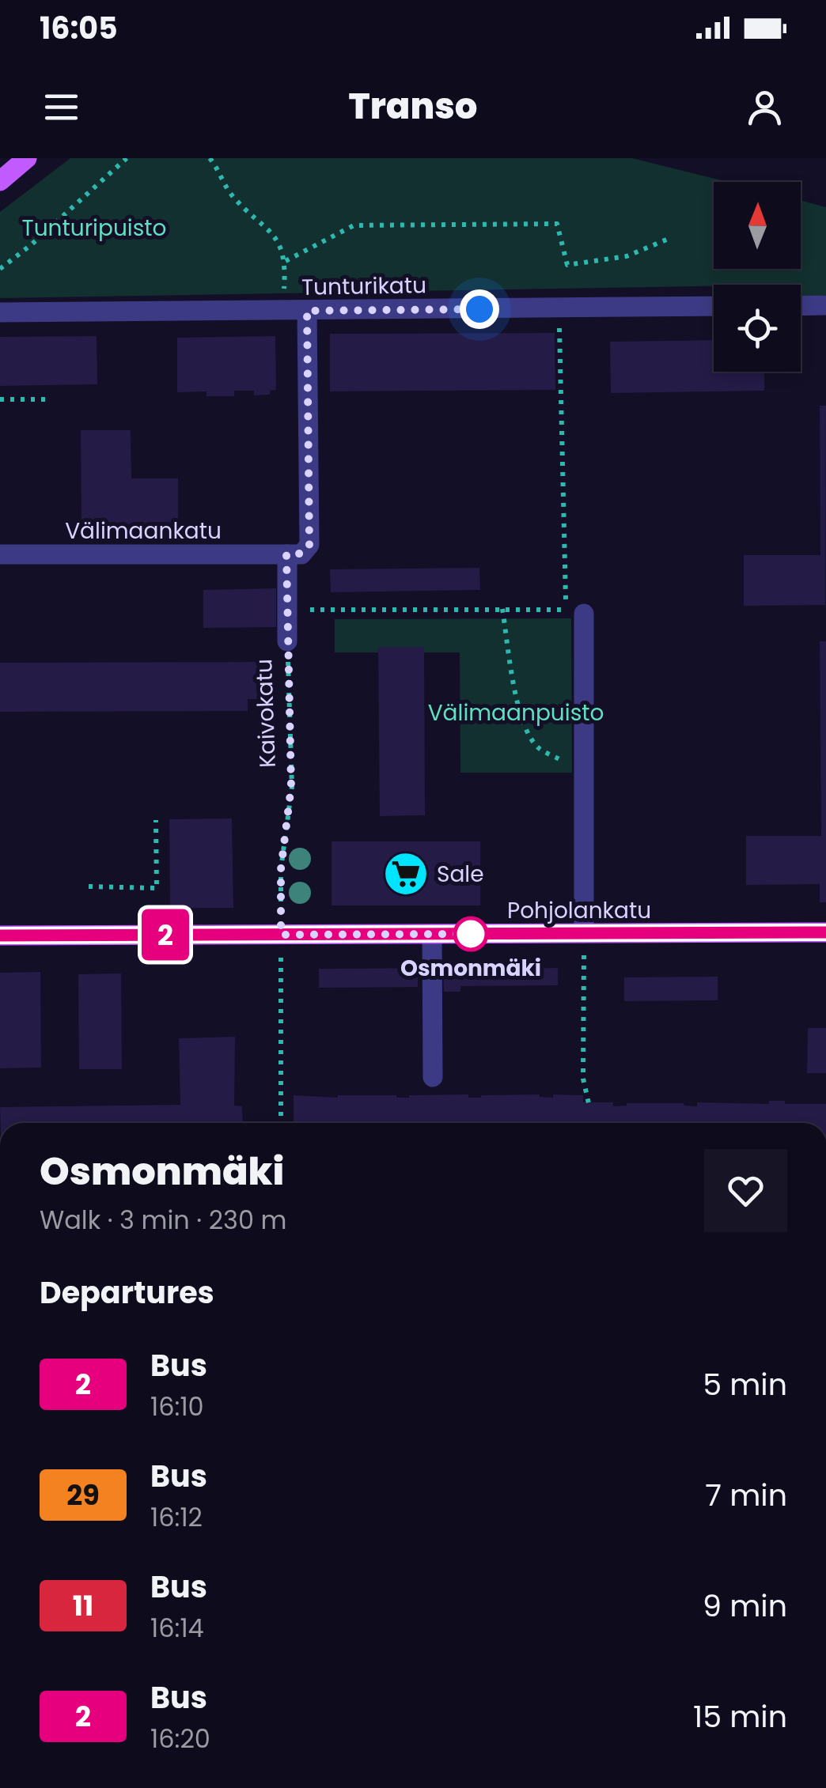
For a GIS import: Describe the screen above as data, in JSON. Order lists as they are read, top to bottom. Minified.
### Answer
{"streets":{"main road":["Pohjolankatu"],"street":["Tunturikatu","Välimaankatu","Kaivokatu"]},"crossings":[["Välimaankatu","Kaivokatu"],["Kaivokatu","Pohjolankatu"]],"parks":["Tunturipuisto","Välimaanpuisto"],"places":{"supermarket":["Sale"],"other":["Osmonmäki"]},"lines":["bus line 2"],"north":"top","page":{"status":"16:05","header":"Transo","on_map":"2","heading":[["Osmonmäki","Walk · 3 min · 230 m"],"Departures"],"list":[{"mark":"2","name":"Bus","note":"16:10","value":"5 min"},{"mark":"29","name":"Bus","note":"16:12","value":"7 min"},{"mark":"11","name":"Bus","note":"16:14","value":"9 min"},{"mark":"2","name":"Bus","note":"16:20","value":"15 min"}]}}
